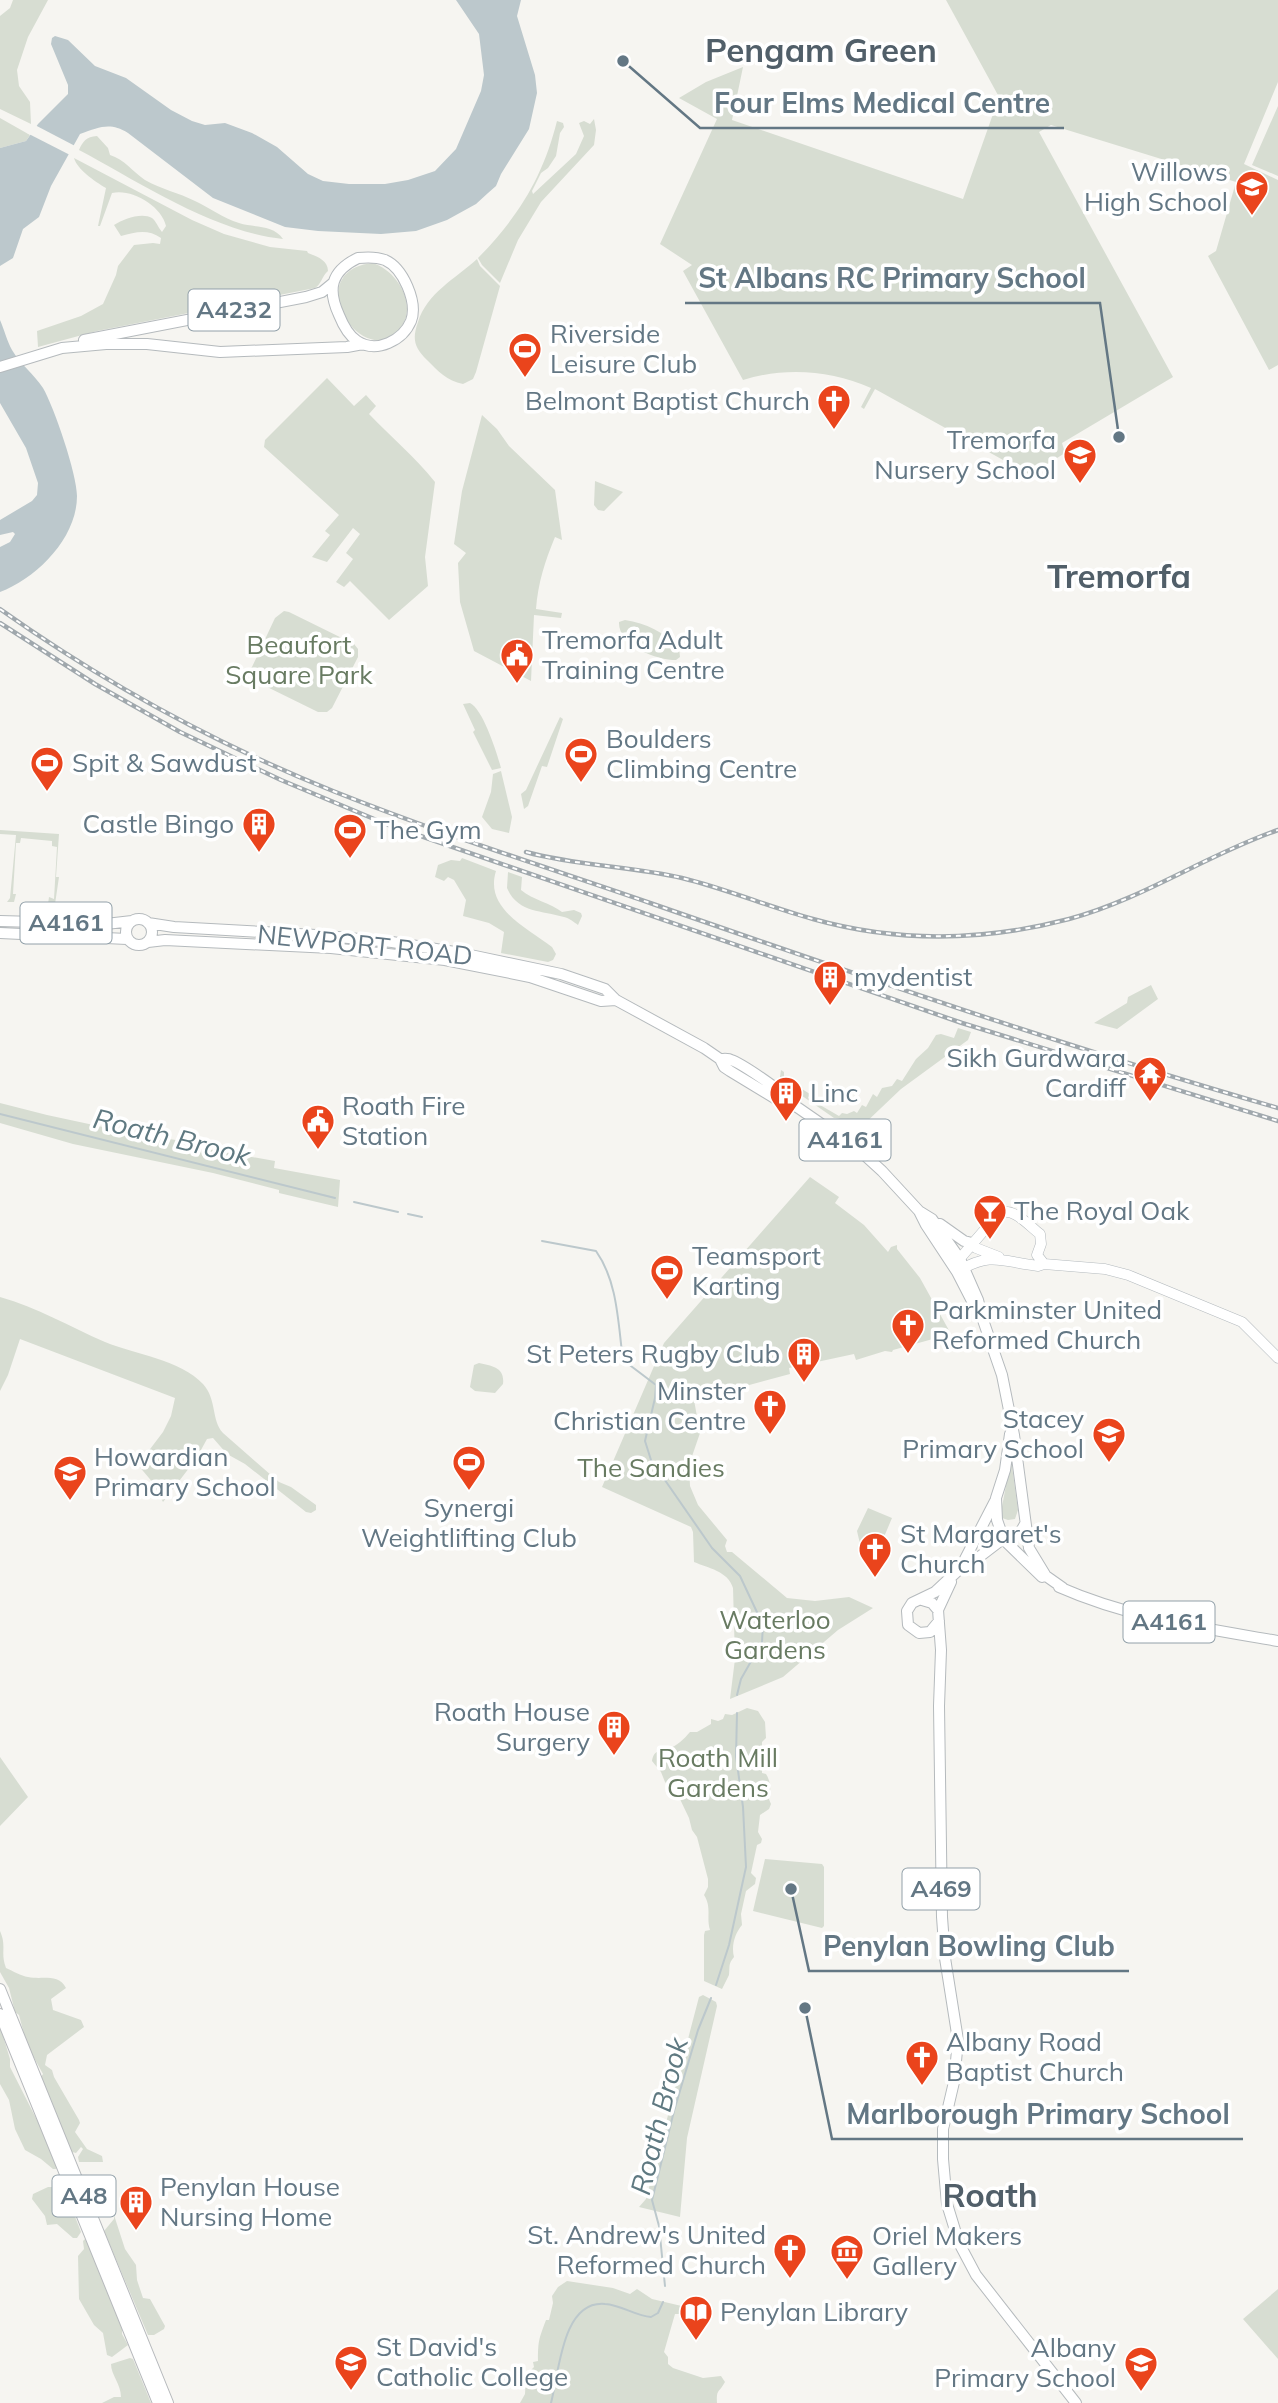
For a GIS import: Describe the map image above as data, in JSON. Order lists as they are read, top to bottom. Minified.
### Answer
{"streets":{"main road":["A4232","A4161","NEWPORT ROAD","A469","A48"]},"crossings":[["A4161","NEWPORT ROAD"],["NEWPORT ROAD","A469"]],"districts":["Pengam Green","Tremorfa","Roath"],"water":["Roath Brook"],"parks":["Beaufort Square Park","The Sandies","Waterloo Gardens","Roath Mill Gardens"],"places":{"other":["Four Elms Medical Centre","St Albans RC Primary School","Penylan Bowling Club","Marlborough Primary School"],"school or university":["Willows High School","Tremorfa Nursery School","Stacey Primary School","Howardian Primary School","St David's Catholic College","Albany Primary School"],"sports":["Riverside Leisure Club","Boulders Climbing Centre","Spit & Sawdust","The Gym","Teamsport Karting","Synergi Weightlifting Club"],"church":["Belmont Baptist Church","Parkminster United Reformed Church","Minster Christian Centre","St Margaret's Church","Albany Road Baptist Church","St. Andrew's United Reformed Church"],"public building":["Tremorfa Adult Training Centre","Roath Fire Station"],"building":["Castle Bingo","mydentist","Linc","St Peters Rugby Club","Roath House Surgery","Penylan House Nursing Home"],"temple":["Sikh Gurdwara Cardiff"],"bar":["The Royal Oak"],"museum":["Oriel Makers Gallery"],"library":["Penylan Library"]}}
